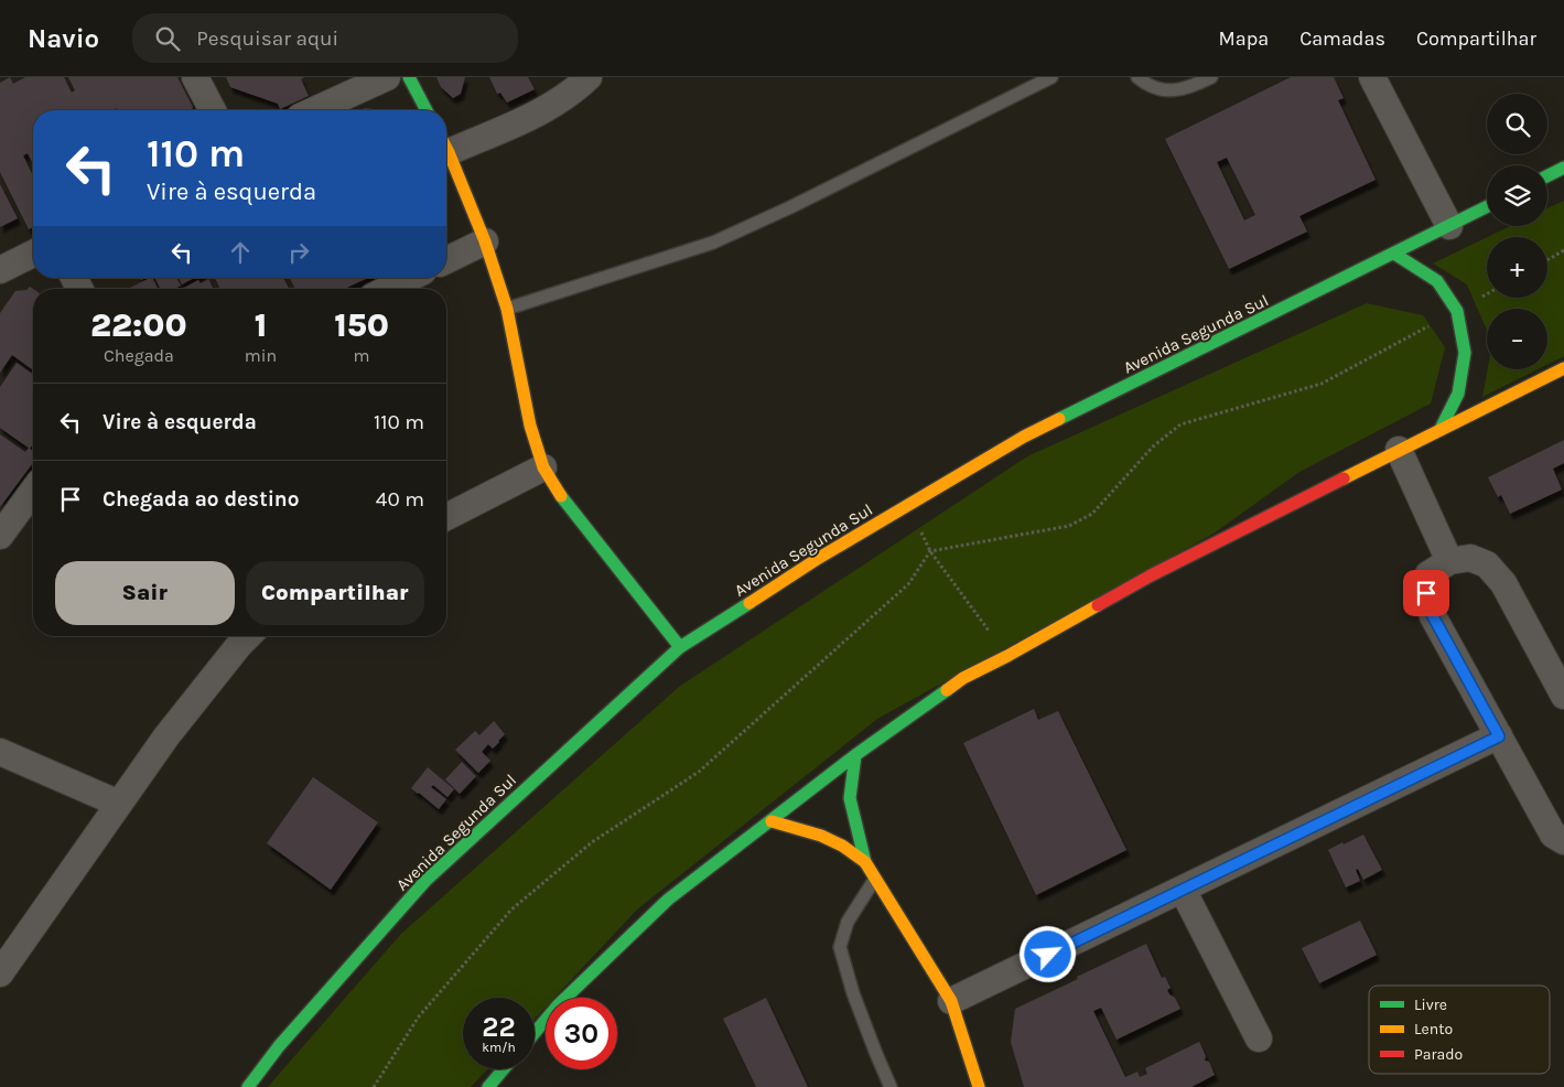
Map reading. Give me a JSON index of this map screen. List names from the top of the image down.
{
  "streets": {
    "main road": ["Avenida Segunda Sul"]
  },
  "legend": ["Livre", "Lento", "Parado"],
  "page": {
    "header": "Navio",
    "search": "Pesquisar aqui",
    "nav": ["Mapa", "Camadas", "Compartilhar"],
    "map_buttons": ["+", "−"],
    "turn": ["110 m", "Vire à esquerda"],
    "eta": [
      "22:00",
      "Chegada",
      "1",
      "min",
      "150",
      "m"
    ],
    "list": [
      {
        "name": "Vire à esquerda",
        "value": "110 m"
      },
      {
        "name": "Chegada ao destino",
        "value": "40 m"
      }
    ],
    "buttons": ["Sair", "Compartilhar"],
    "speed": "22 km/h",
    "limit": "30"
  }
}
